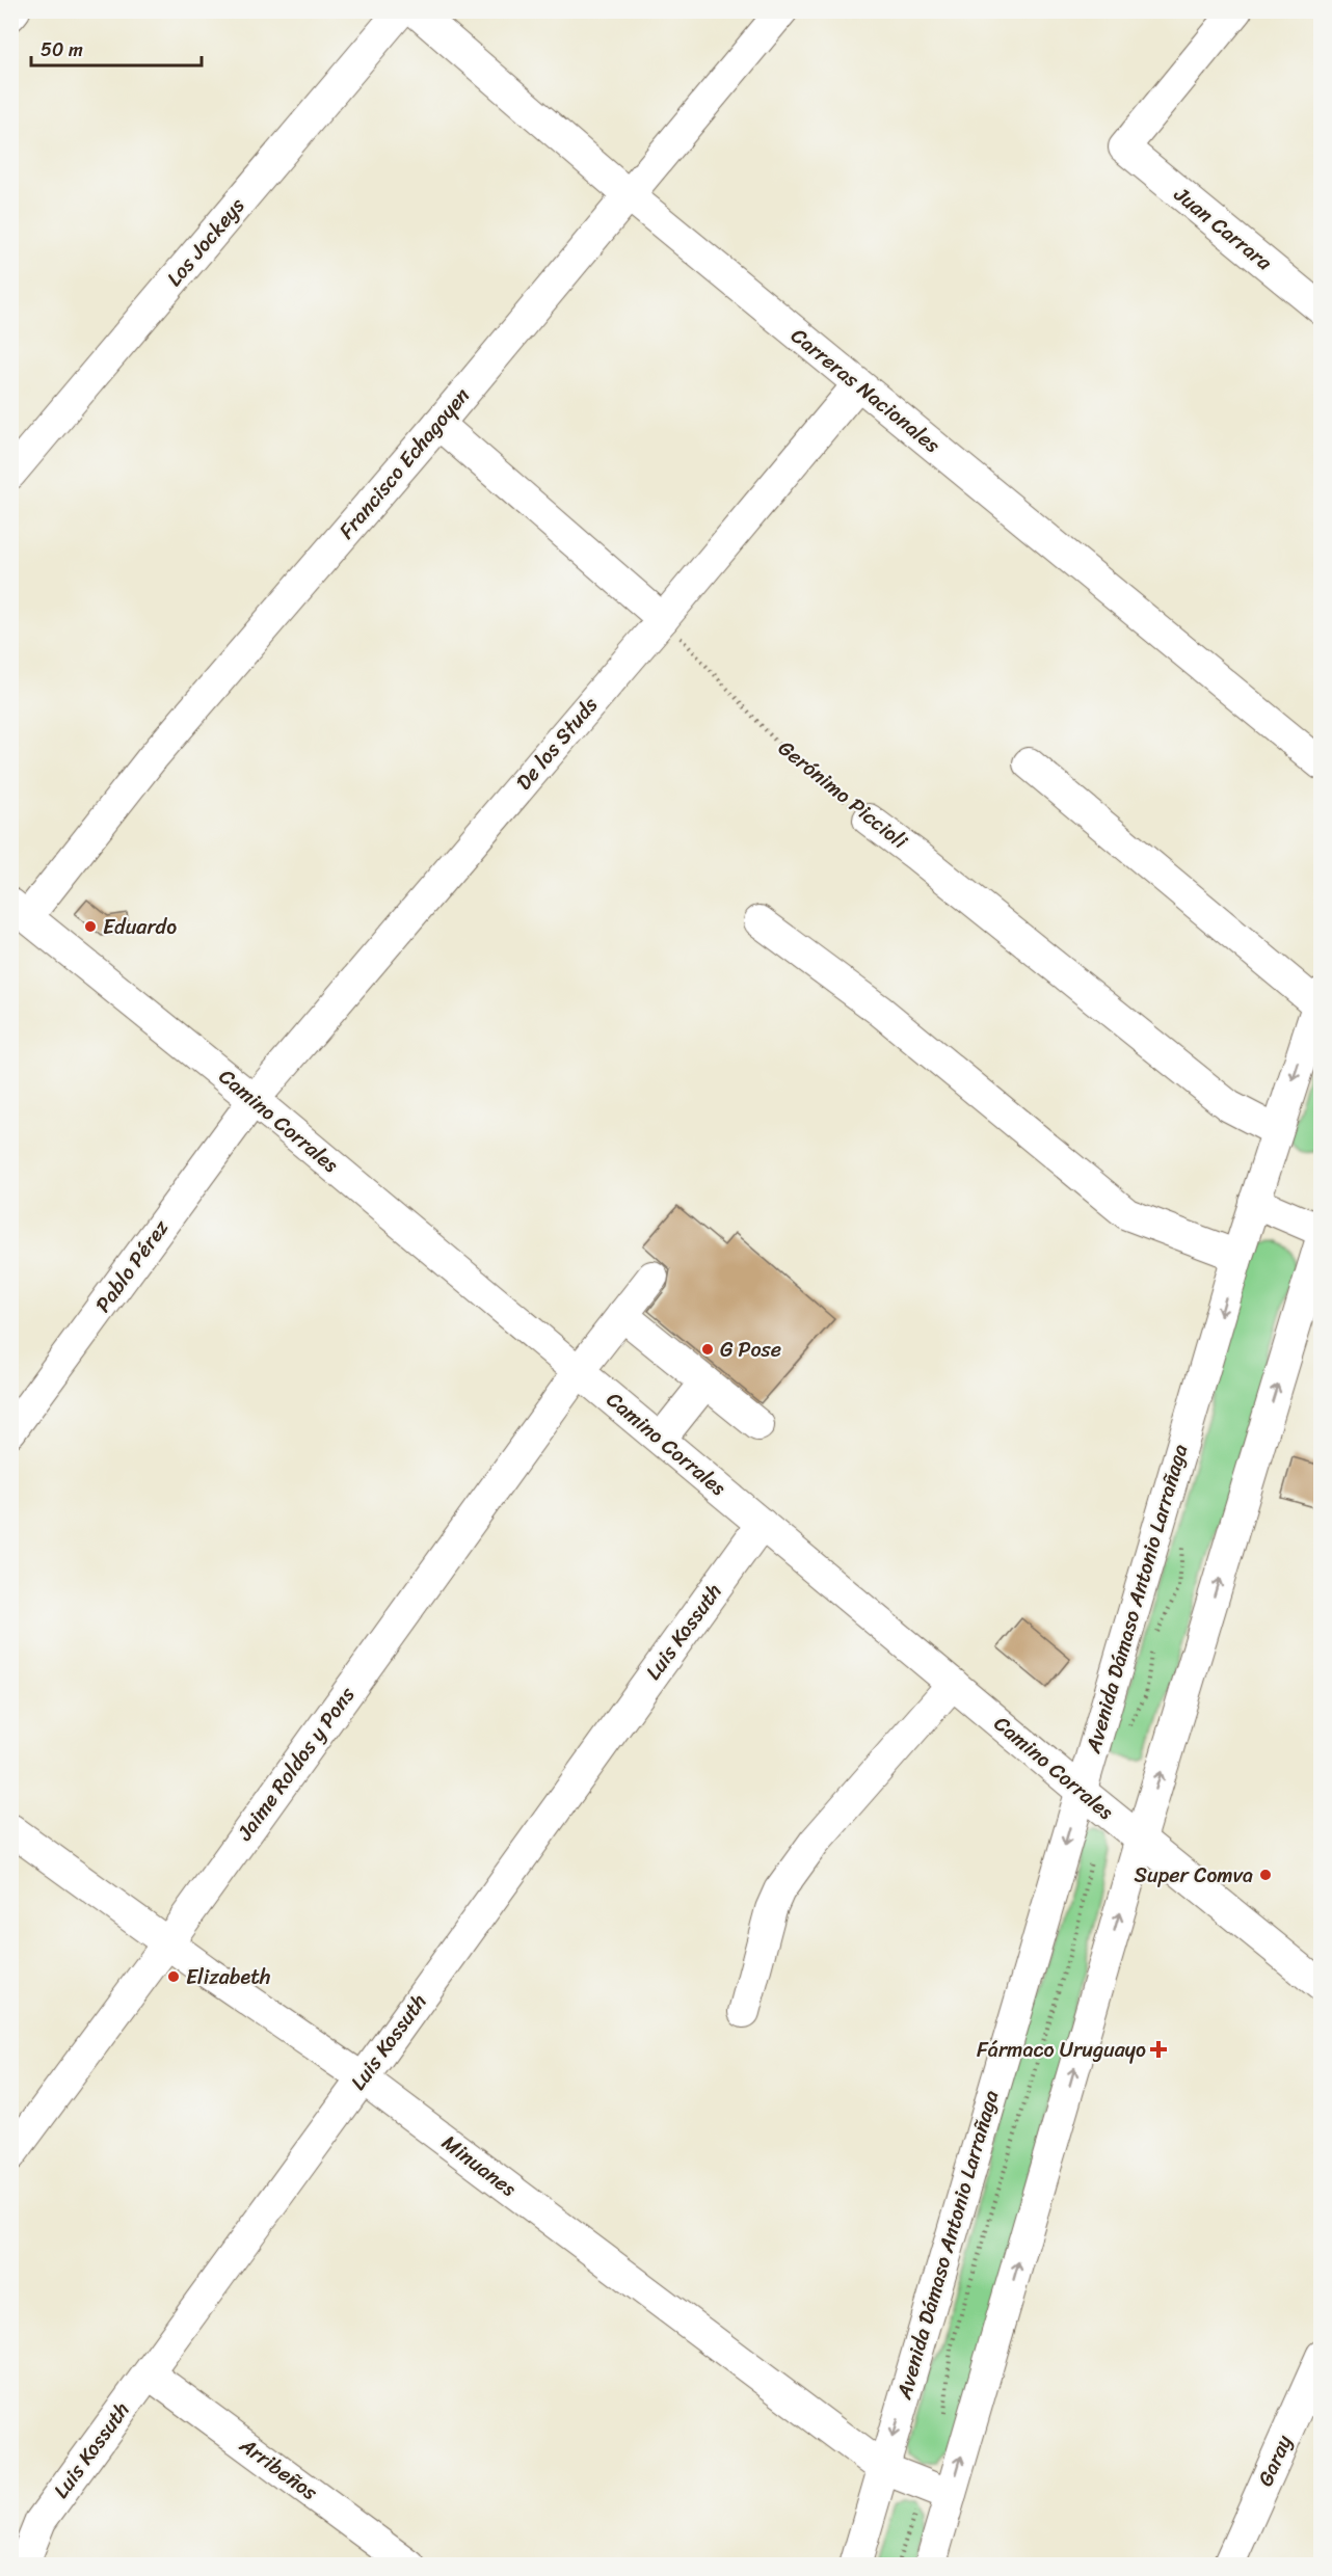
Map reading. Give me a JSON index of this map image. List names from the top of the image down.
{
  "streets": {
    "street": [
      "Juan Carrara",
      "Los Jockeys",
      "Carreras Nacionales",
      "Francisco Echagoyen",
      "De los Studs",
      "Gerónimo Piccioli",
      "Camino Corrales",
      "Pablo Pérez",
      "Avenida Dámaso Antonio Larrañaga",
      "Luis Kossuth",
      "Jaime Roldos y Pons",
      "Minuanes",
      "Garay",
      "Arribeños"
    ]
  },
  "crossings": [
    ["Carreras Nacionales", "Francisco Echagoyen"],
    ["Carreras Nacionales", "De los Studs"],
    ["Francisco Echagoyen", "Camino Corrales"],
    ["De los Studs", "Gerónimo Piccioli"],
    ["De los Studs", "Camino Corrales"],
    ["De los Studs", "Pablo Pérez"],
    ["Gerónimo Piccioli", "Avenida Dámaso Antonio Larrañaga"],
    ["Camino Corrales", "Pablo Pérez"],
    ["Camino Corrales", "Avenida Dámaso Antonio Larrañaga"],
    ["Camino Corrales", "Luis Kossuth"],
    ["Camino Corrales", "Jaime Roldos y Pons"],
    ["Avenida Dámaso Antonio Larrañaga", "Minuanes"],
    ["Luis Kossuth", "Minuanes"],
    ["Luis Kossuth", "Arribeños"],
    ["Jaime Roldos y Pons", "Minuanes"]
  ],
  "places": {
    "other": [
      "Eduardo",
      "G Pose",
      "Super Comva",
      "Elizabeth"
    ],
    "health": ["Fármaco Uruguayo"]
  },
  "scale_bar": "50 m"
}
